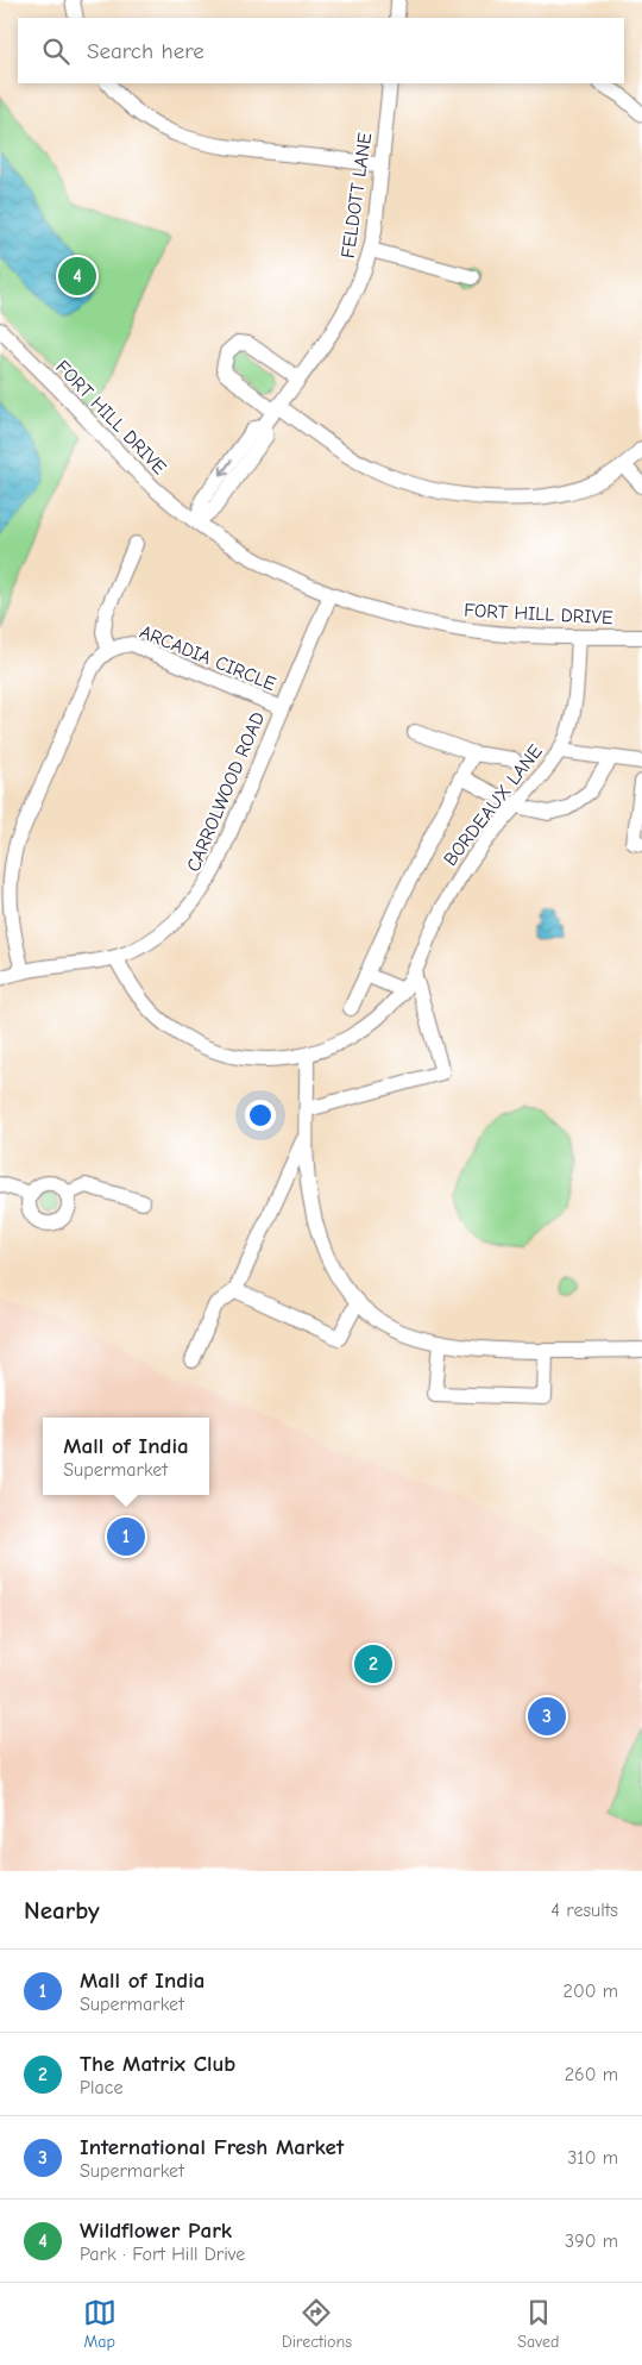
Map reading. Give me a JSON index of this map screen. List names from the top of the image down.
{
  "streets": {
    "street": [
      "FELDOTT LANE",
      "FORT HILL DRIVE",
      "ARCADIA CIRCLE",
      "CARROLWOOD ROAD",
      "BORDEAUX LANE"
    ]
  },
  "crossings": [
    ["FELDOTT LANE", "FORT HILL DRIVE"],
    ["FORT HILL DRIVE", "CARROLWOOD ROAD"],
    ["FORT HILL DRIVE", "BORDEAUX LANE"],
    ["ARCADIA CIRCLE", "CARROLWOOD ROAD"],
    ["CARROLWOOD ROAD", "BORDEAUX LANE"]
  ],
  "page": {
    "search": "Search here",
    "pins": [
      "4",
      "1",
      "2",
      "3"
    ],
    "popup": ["Mall of India", "Supermarket"],
    "heading": ["Nearby", "4 results"],
    "list": [
      {
        "mark": "1",
        "name": "Mall of India",
        "note": "Supermarket",
        "value": "200 m"
      },
      {
        "mark": "2",
        "name": "The Matrix Club",
        "note": "Place",
        "value": "260 m"
      },
      {
        "mark": "3",
        "name": "International Fresh Market",
        "note": "Supermarket",
        "value": "310 m"
      },
      {
        "mark": "4",
        "name": "Wildflower Park",
        "note": "Park · Fort Hill Drive",
        "value": "390 m"
      }
    ],
    "nav": ["Map", "Directions", "Saved"]
  }
}
